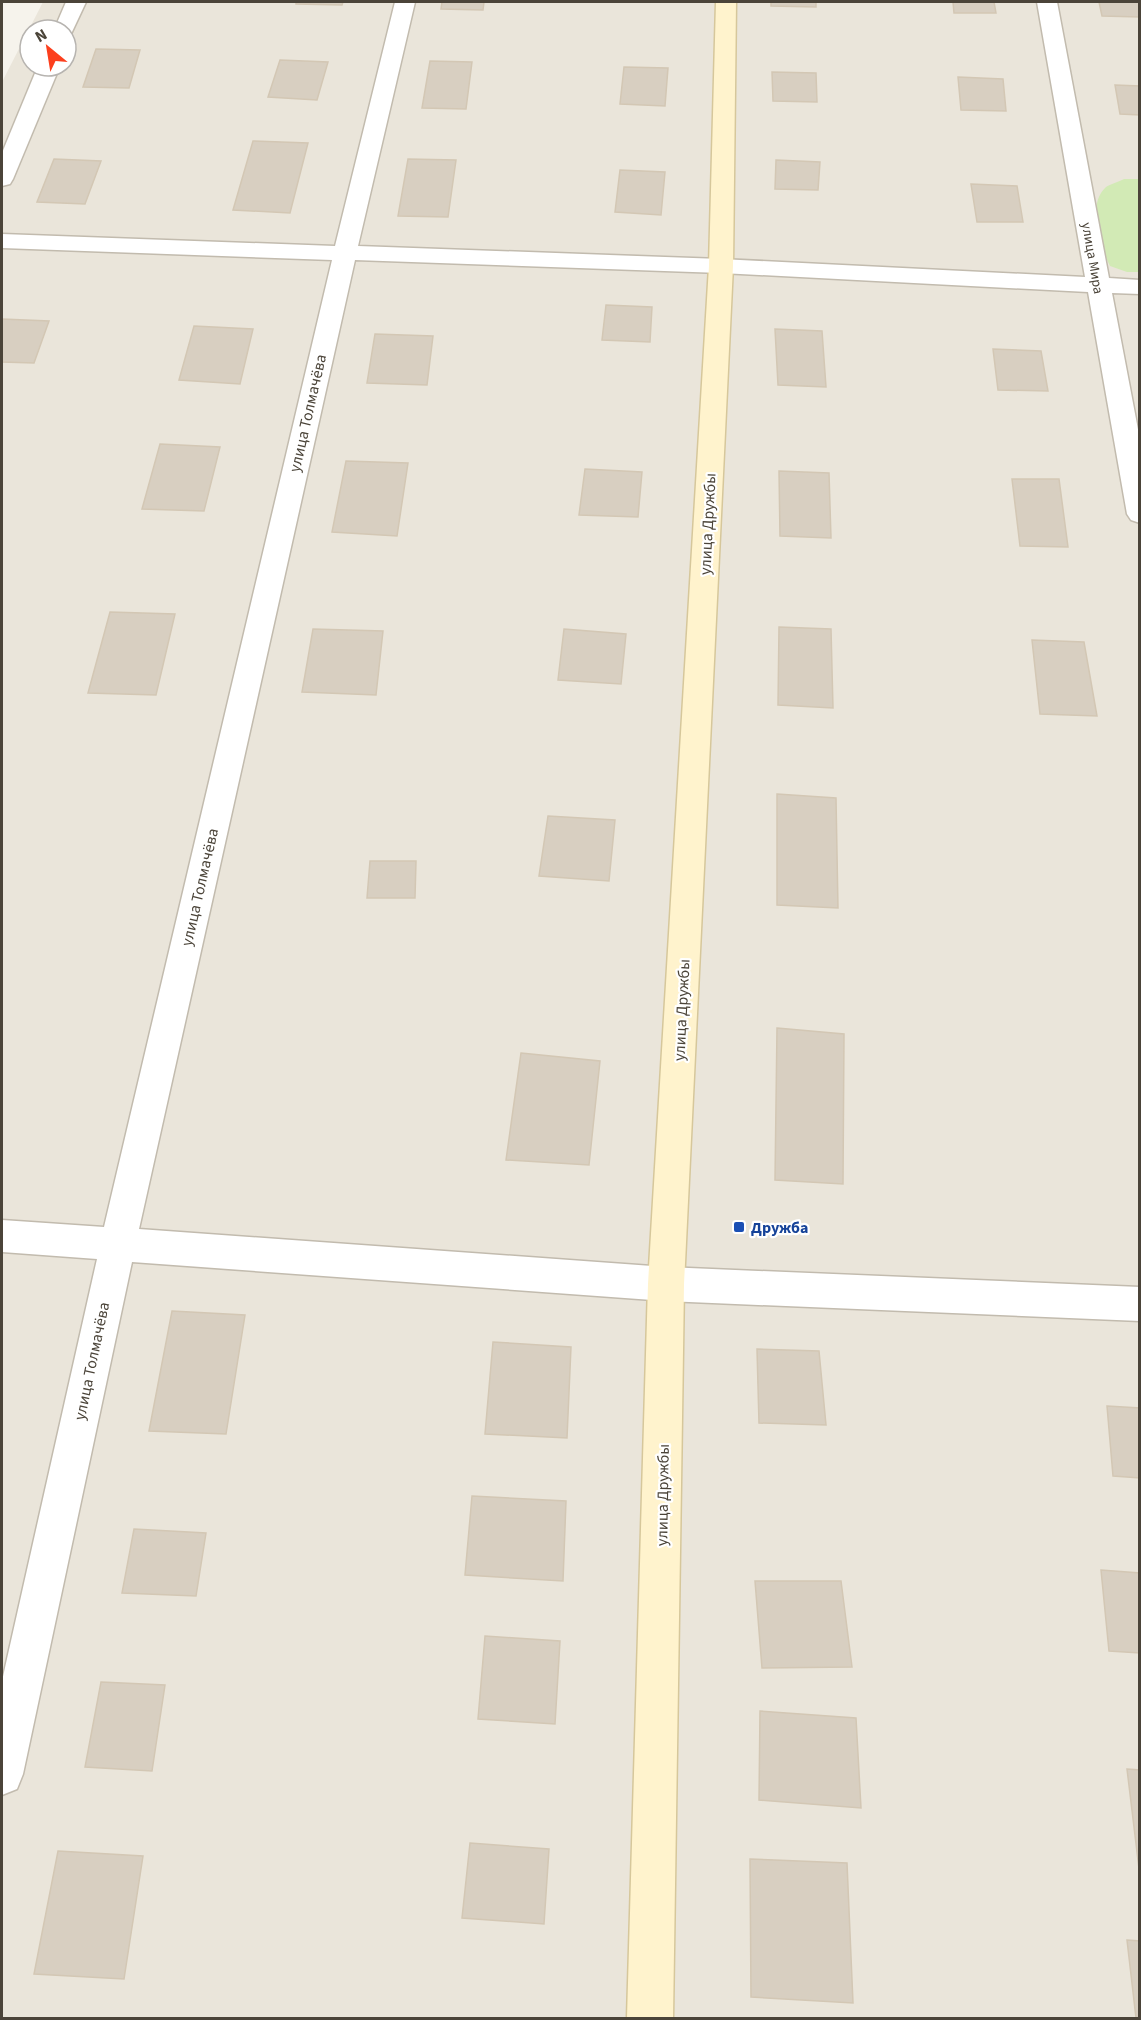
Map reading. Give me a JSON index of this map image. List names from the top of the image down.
{
  "streets": {
    "street": ["улица Мира", "улица Толмачёва", "улица Дружбы"]
  },
  "places": {
    "transit": ["Дружба"]
  },
  "north": "top left"
}
